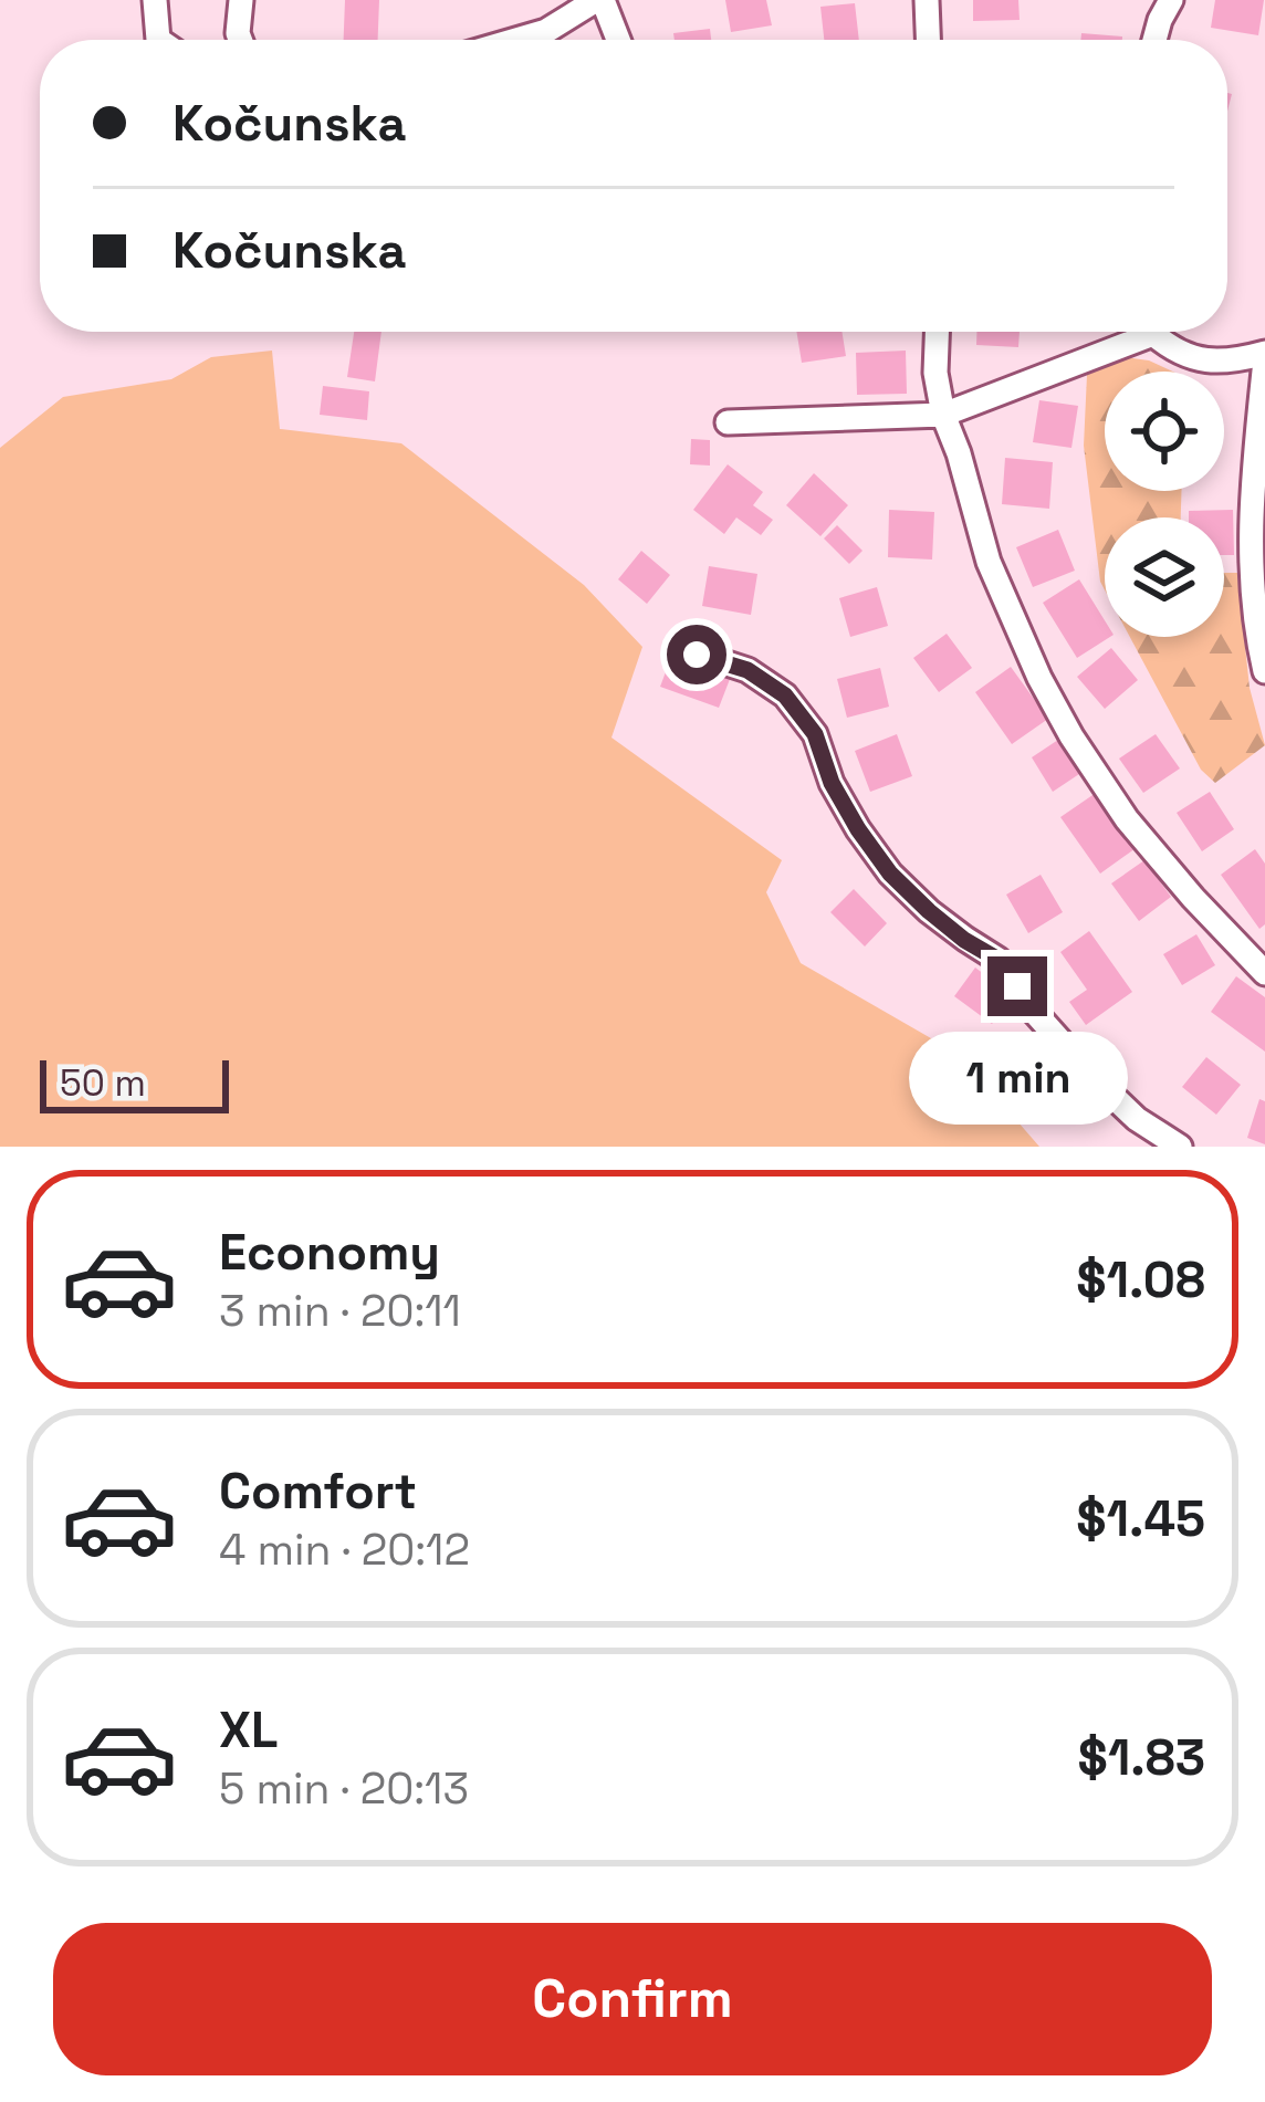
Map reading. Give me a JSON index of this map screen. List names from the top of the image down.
{
  "scale_bar": "50 m",
  "page": {
    "banner": ["Kočunska", "Kočunska"],
    "bubble": "1 min",
    "scale": "50 m",
    "list": [
      {
        "name": "Economy",
        "note": "3 min · 20:11",
        "value": "$1.08"
      },
      {
        "name": "Comfort",
        "note": "4 min · 20:12",
        "value": "$1.45"
      },
      {
        "name": "XL",
        "note": "5 min · 20:13",
        "value": "$1.83"
      }
    ],
    "buttons": "Confirm"
  }
}
